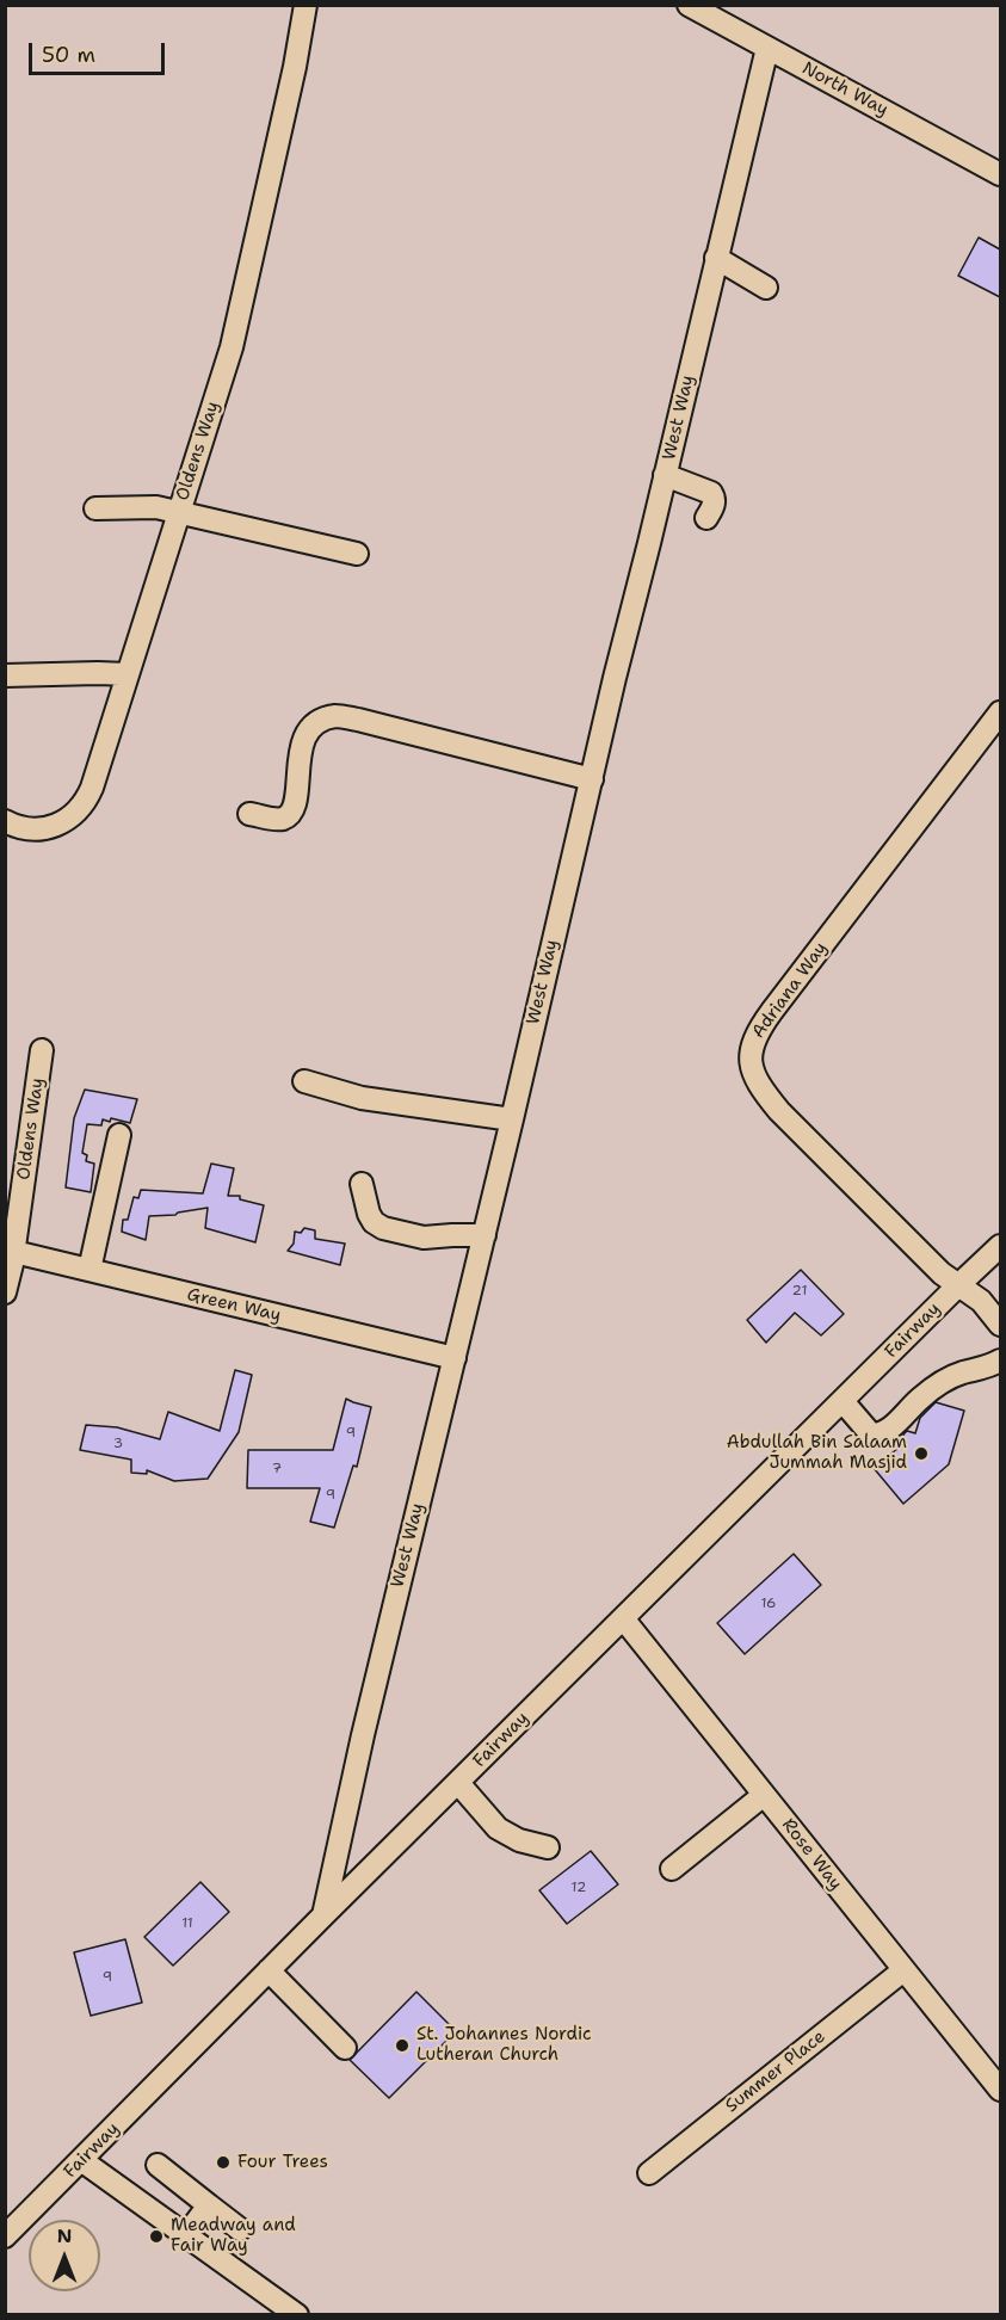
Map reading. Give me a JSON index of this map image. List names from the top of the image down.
{
  "streets": {
    "street": [
      "North Way",
      "West Way",
      "Oldens Way",
      "Adriana Way",
      "Green Way",
      "Fairway",
      "Rose Way",
      "Summer Place"
    ]
  },
  "crossings": [
    ["North Way", "West Way"],
    ["West Way", "Green Way"],
    ["West Way", "Fairway"],
    ["Oldens Way", "Green Way"],
    ["Adriana Way", "Fairway"],
    ["Fairway", "Rose Way"],
    ["Rose Way", "Summer Place"]
  ],
  "places": [
    "Abdullah Bin Salaam Jummah Masjid",
    "St. Johannes Nordic Lutheran Church",
    "Four Trees",
    "Meadway and Fair Way"
  ],
  "house_numbers": [
    "21",
    "9",
    "3",
    "7",
    "9",
    "16",
    "12",
    "11",
    "9"
  ],
  "scale_bar": "50 m",
  "north": "top"
}
